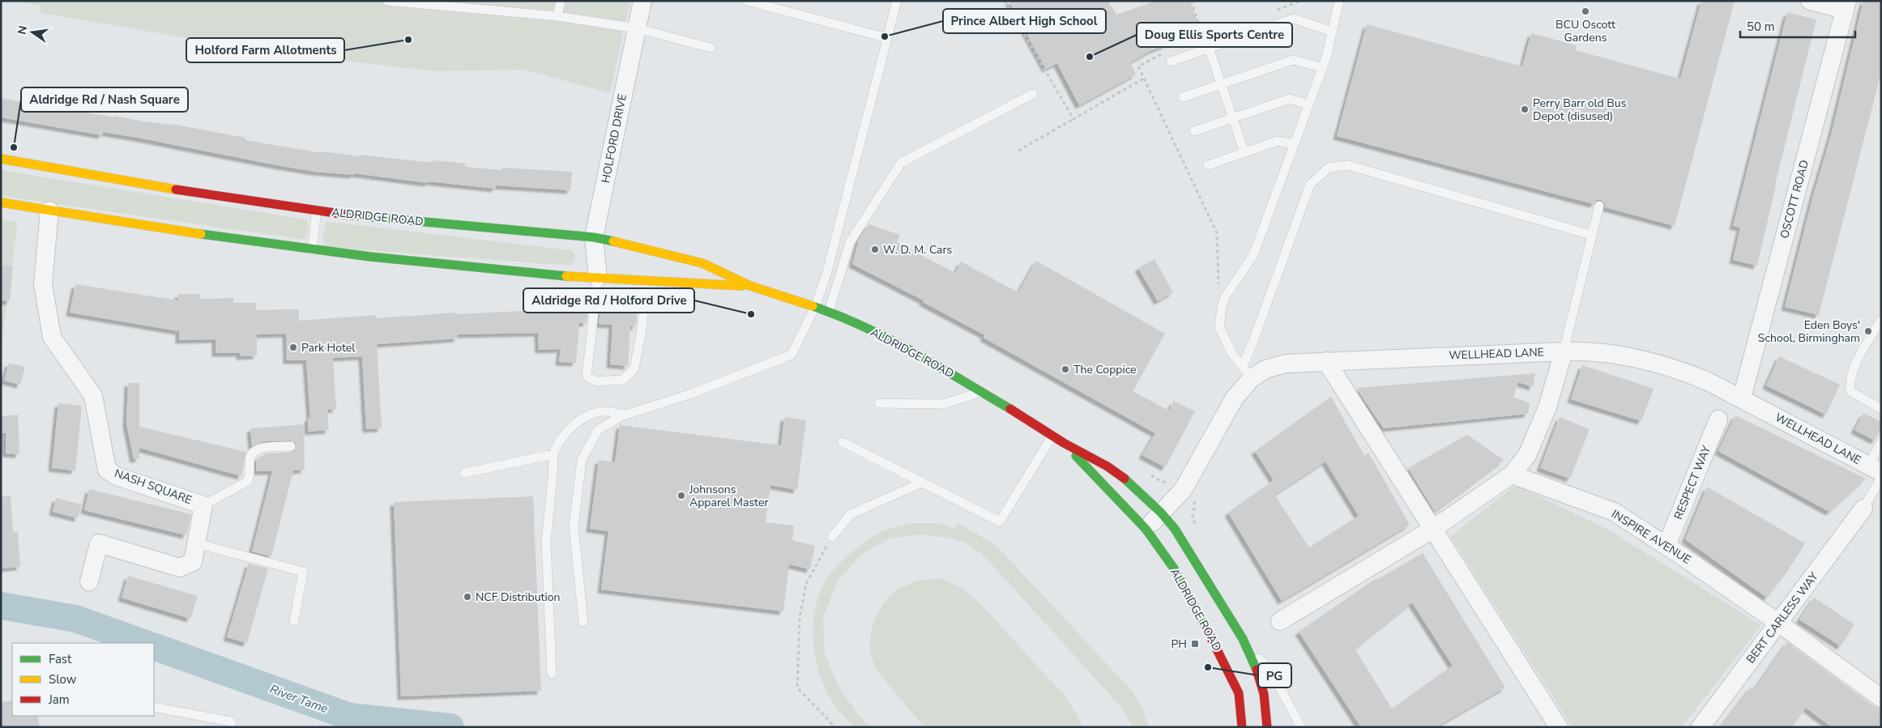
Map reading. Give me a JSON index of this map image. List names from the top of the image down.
{
  "streets": {
    "main road": ["ALDRIDGE ROAD"],
    "street": [
      "HOLFORD DRIVE",
      "OSCOTT ROAD",
      "WELLHEAD LANE",
      "RESPECT WAY",
      "NASH SQUARE",
      "INSPIRE AVENUE",
      "BERT CARLESS WAY"
    ]
  },
  "crossings": [
    ["HOLFORD DRIVE", "ALDRIDGE ROAD"],
    ["OSCOTT ROAD", "WELLHEAD LANE"],
    ["ALDRIDGE ROAD", "WELLHEAD LANE"],
    ["ALDRIDGE ROAD", "NASH SQUARE"],
    ["RESPECT WAY", "INSPIRE AVENUE"],
    ["INSPIRE AVENUE", "BERT CARLESS WAY"]
  ],
  "water": ["River Tame"],
  "places": {
    "other": [
      "BCU Oscott Gardens",
      "Prince Albert High School",
      "Holford Farm Allotments",
      "Doug Ellis Sports Centre",
      "Perry Barr old Bus Depot (disused)",
      "Aldridge Rd / Nash Square",
      "W. D. M. Cars",
      "Aldridge Rd / Holford Drive",
      "Eden Boys' School, Birmingham",
      "Park Hotel",
      "The Coppice",
      "Johnsons Apparel Master",
      "NCF Distribution",
      "PG"
    ],
    "transit": ["PH"]
  },
  "legend": ["Fast", "Slow", "Jam"],
  "scale_bar": "50 m",
  "north": "left"
}
